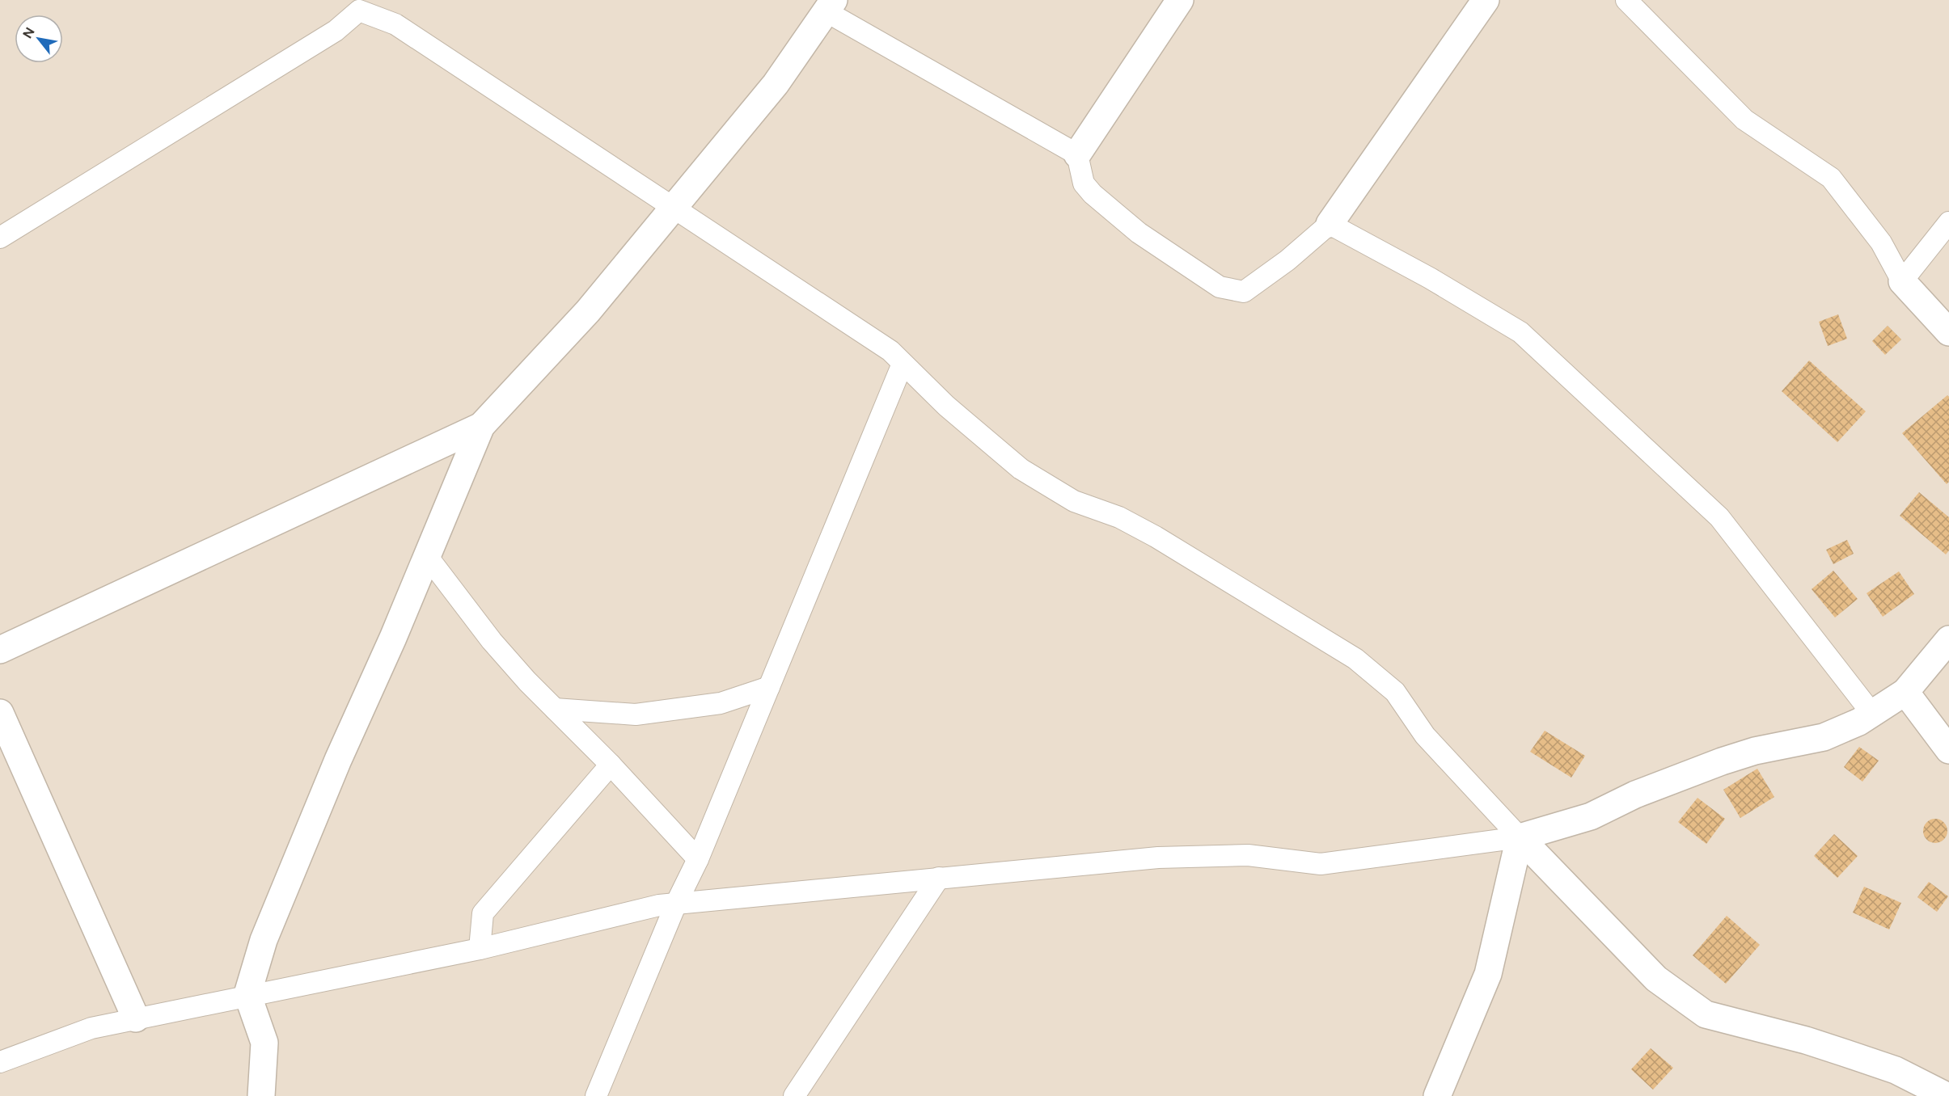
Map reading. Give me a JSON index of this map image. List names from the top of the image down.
{
  "north": "top left"
}
